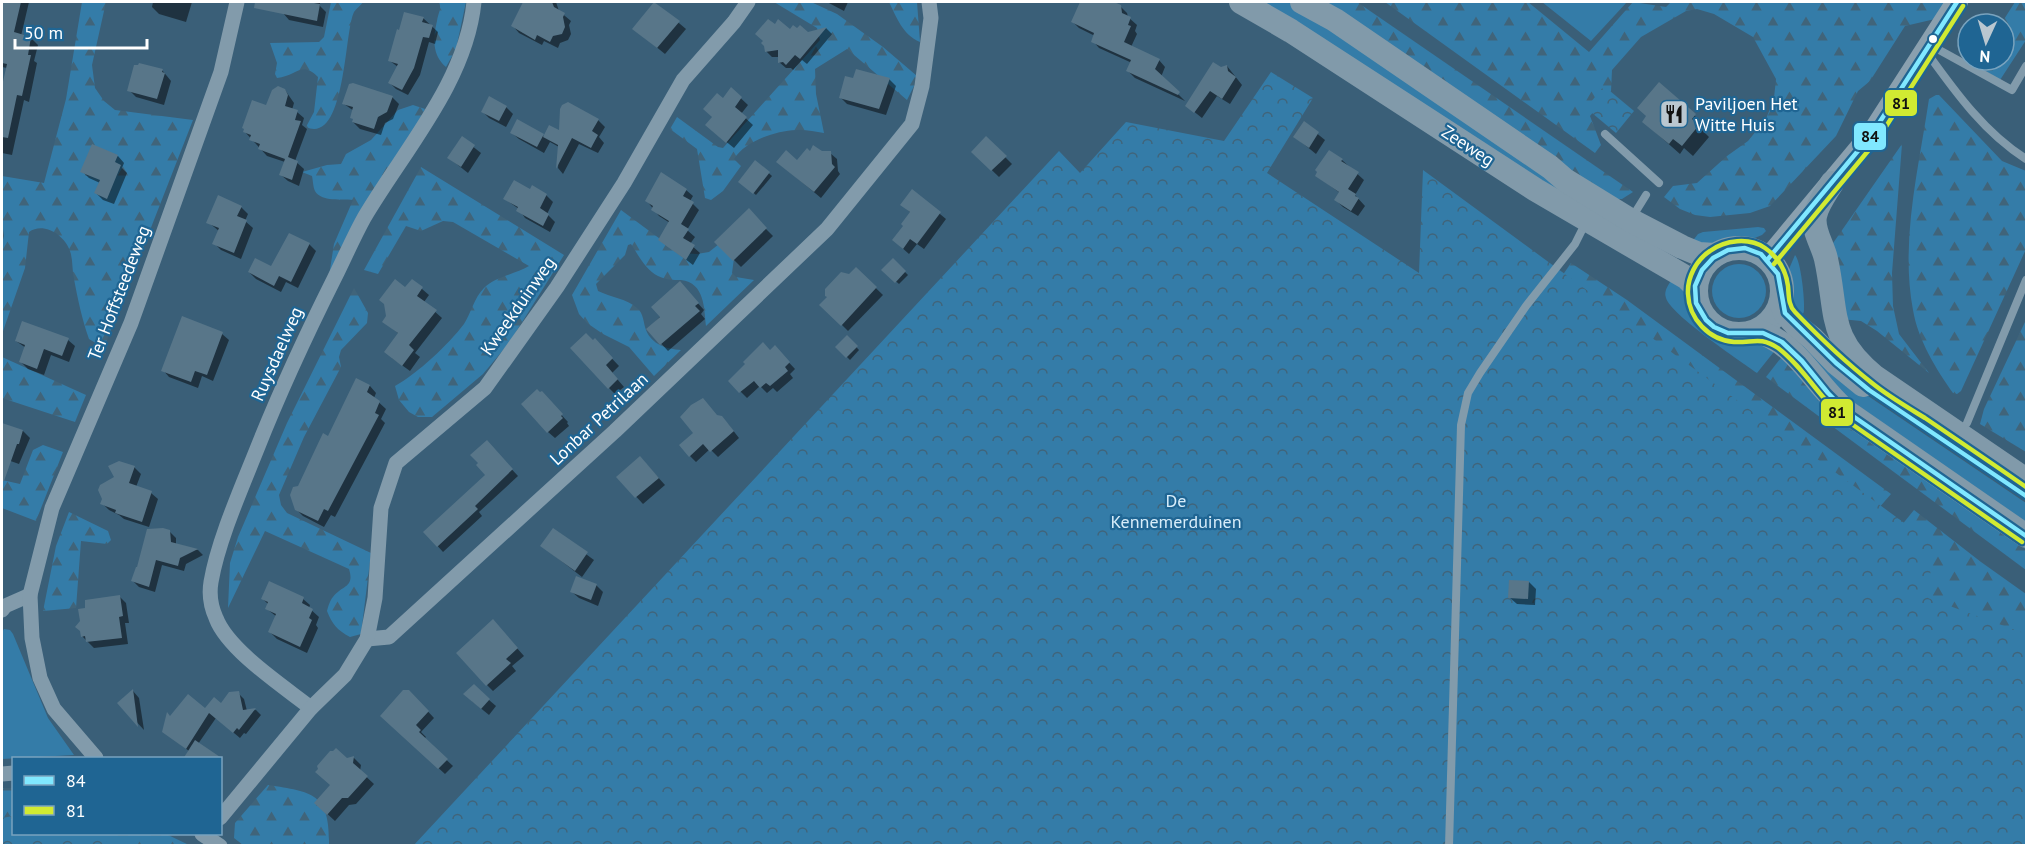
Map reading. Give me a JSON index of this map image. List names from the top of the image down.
{
  "streets": {
    "main road": ["Zeeweg"],
    "street": [
      "Ter Hoffsteedeweg",
      "Kweekduinweg",
      "Ruysdaelweg",
      "Lonbar Petrilaan"
    ]
  },
  "crossings": [
    ["Kweekduinweg", "Lonbar Petrilaan"]
  ],
  "parks": ["De Kennemerduinen"],
  "places": {
    "restaurant": ["Paviljoen Het Witte Huis"]
  },
  "lines": ["transit line 84", "transit line 81"],
  "legend": ["84", "81"],
  "scale_bar": "50 m",
  "north": "bottom"
}
